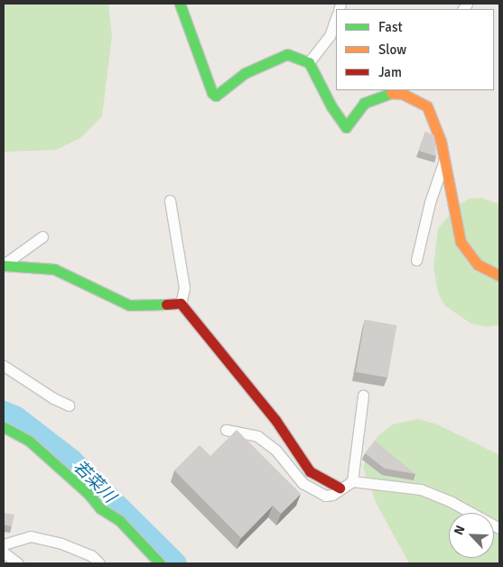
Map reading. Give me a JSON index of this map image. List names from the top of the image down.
{
  "water": ["若菜川"],
  "legend": ["Fast", "Slow", "Jam"],
  "north": "top left"
}
